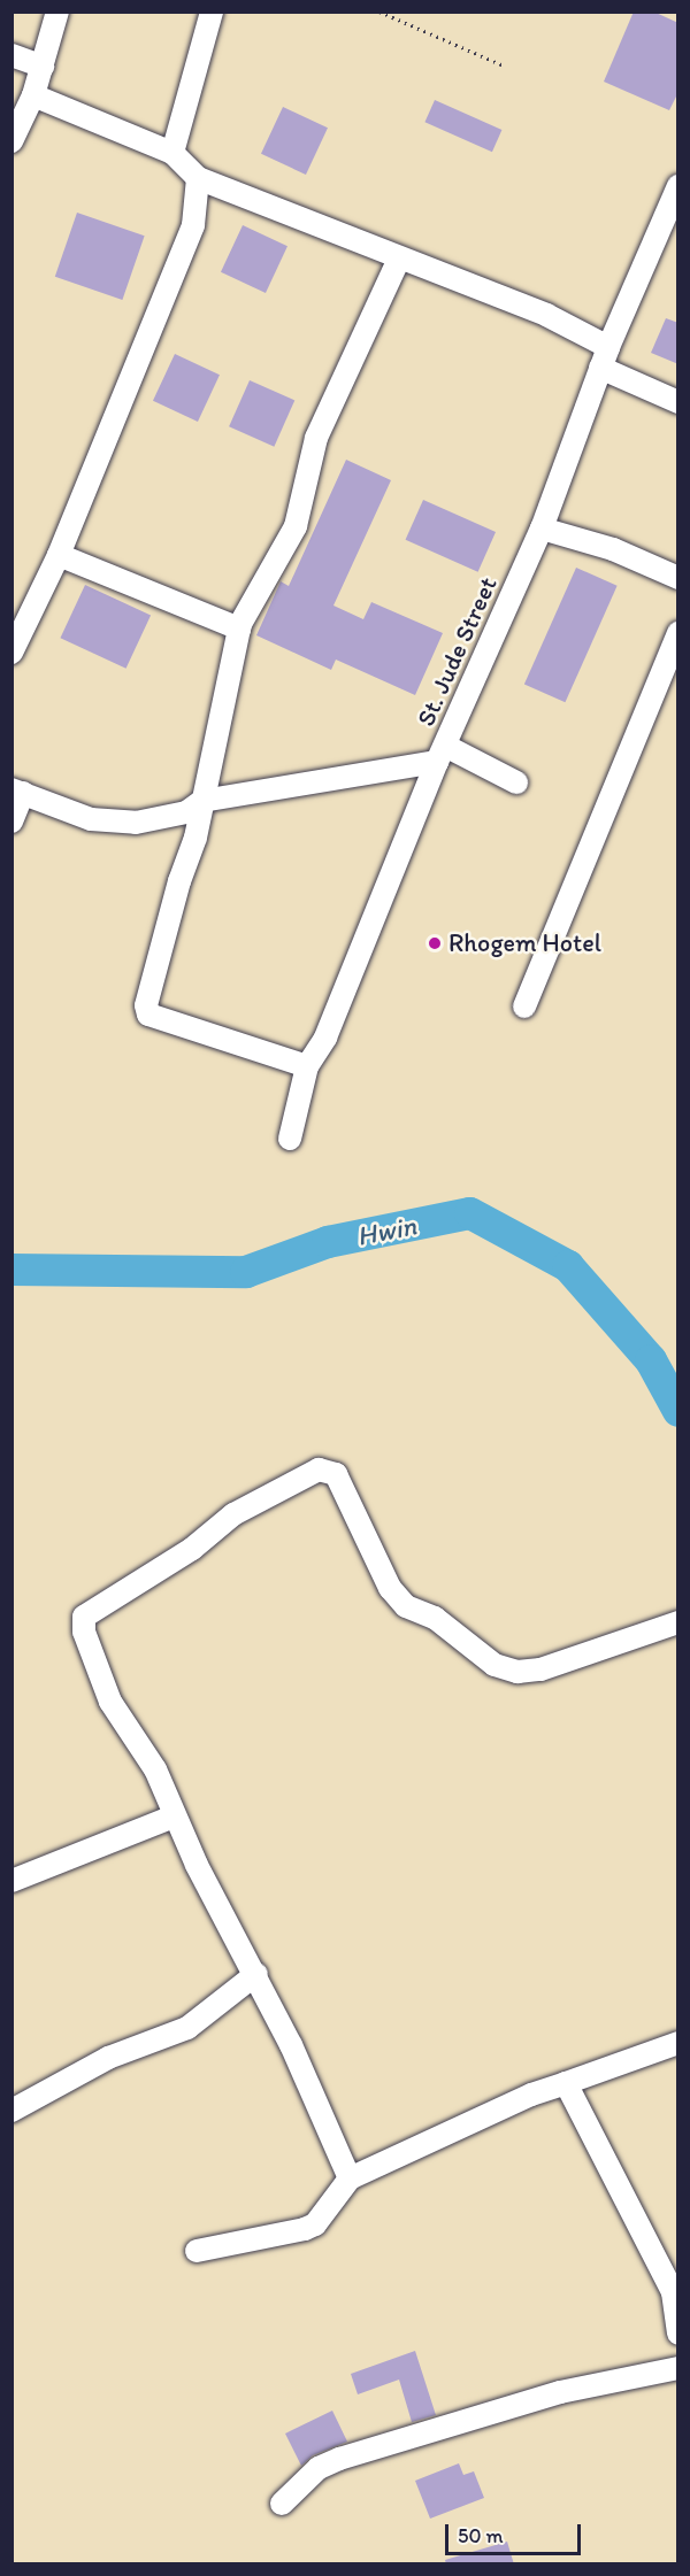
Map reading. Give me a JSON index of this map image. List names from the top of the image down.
{
  "streets": {
    "street": ["St. Jude Street"]
  },
  "water": ["Hwin"],
  "places": ["Rhogem Hotel"],
  "scale_bar": "50 m"
}
